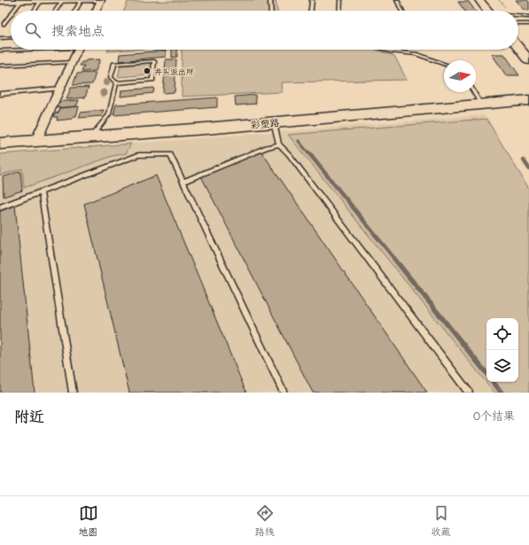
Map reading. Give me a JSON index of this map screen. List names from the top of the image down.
{
  "streets": {
    "street": ["彩塑路"]
  },
  "places": ["井头派出所"],
  "north": "right",
  "page": {
    "search": "搜索地点",
    "heading": ["附近", "0个结果"],
    "nav": ["地图", "路线", "收藏"]
  }
}
